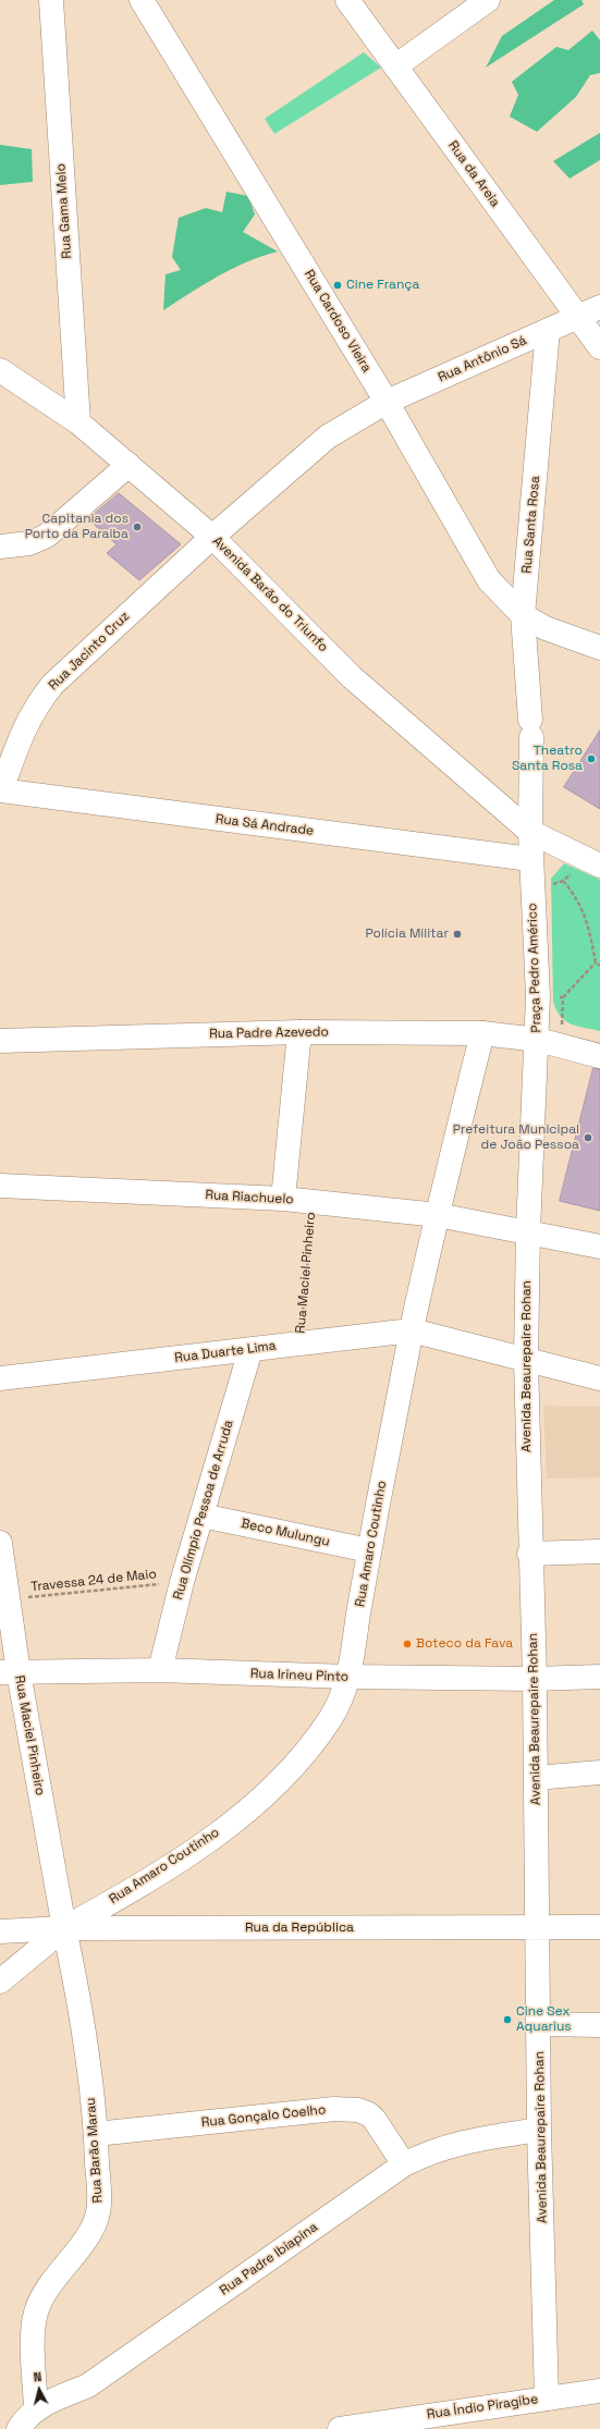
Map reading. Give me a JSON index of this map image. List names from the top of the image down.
{
  "streets": {
    "street": [
      "Rua da Areia",
      "Rua Gama Melo",
      "Rua Cardoso Vieira",
      "Rua Antônio Sá",
      "Rua Santa Rosa",
      "Avenida Barão do Triunfo",
      "Rua Jacinto Cruz",
      "Rua Sá Andrade",
      "Praça Pedro Américo",
      "Rua Padre Azevedo",
      "Rua Riachuelo",
      "Rua Maciel Pinheiro",
      "Rua Duarte Lima",
      "Avenida Beaurepaire Rohan",
      "Rua Olímpio Pessoa de Arruda",
      "Beco Mulungu",
      "Rua Amaro Coutinho",
      "Rua Irineu Pinto",
      "Rua da República",
      "Rua Gonçalo Coelho",
      "Rua Barão Marau",
      "Rua Padre Ibiapina",
      "Rua Índio Piragibe"
    ],
    "path": ["Travessa 24 de Maio"]
  },
  "crossings": [
    ["Rua da Areia", "Rua Antônio Sá"],
    ["Rua Gama Melo", "Avenida Barão do Triunfo"],
    ["Rua Cardoso Vieira", "Rua Antônio Sá"],
    ["Rua Cardoso Vieira", "Rua Santa Rosa"],
    ["Rua Antônio Sá", "Rua Santa Rosa"],
    ["Rua Antônio Sá", "Avenida Barão do Triunfo"],
    ["Rua Antônio Sá", "Rua Jacinto Cruz"],
    ["Rua Santa Rosa", "Avenida Barão do Triunfo"],
    ["Rua Santa Rosa", "Praça Pedro Américo"],
    ["Avenida Barão do Triunfo", "Rua Jacinto Cruz"],
    ["Avenida Barão do Triunfo", "Praça Pedro Américo"],
    ["Rua Jacinto Cruz", "Rua Sá Andrade"],
    ["Rua Sá Andrade", "Praça Pedro Américo"],
    ["Praça Pedro Américo", "Rua Padre Azevedo"],
    ["Praça Pedro Américo", "Avenida Beaurepaire Rohan"],
    ["Rua Padre Azevedo", "Avenida Beaurepaire Rohan"],
    ["Rua Padre Azevedo", "Rua Amaro Coutinho"],
    ["Rua Riachuelo", "Rua Maciel Pinheiro"],
    ["Rua Riachuelo", "Avenida Beaurepaire Rohan"],
    ["Rua Riachuelo", "Rua Amaro Coutinho"],
    ["Rua Maciel Pinheiro", "Rua Duarte Lima"],
    ["Rua Maciel Pinheiro", "Rua Amaro Coutinho"],
    ["Rua Maciel Pinheiro", "Travessa 24 de Maio"],
    ["Rua Maciel Pinheiro", "Rua Irineu Pinto"],
    ["Rua Maciel Pinheiro", "Rua da República"],
    ["Rua Maciel Pinheiro", "Rua Barão Marau"],
    ["Rua Duarte Lima", "Avenida Beaurepaire Rohan"],
    ["Rua Duarte Lima", "Rua Olímpio Pessoa de Arruda"],
    ["Rua Duarte Lima", "Rua Amaro Coutinho"],
    ["Avenida Beaurepaire Rohan", "Rua Irineu Pinto"],
    ["Avenida Beaurepaire Rohan", "Rua da República"],
    ["Avenida Beaurepaire Rohan", "Rua Padre Ibiapina"],
    ["Avenida Beaurepaire Rohan", "Rua Índio Piragibe"],
    ["Rua Olímpio Pessoa de Arruda", "Beco Mulungu"],
    ["Rua Olímpio Pessoa de Arruda", "Travessa 24 de Maio"],
    ["Rua Olímpio Pessoa de Arruda", "Rua Irineu Pinto"],
    ["Beco Mulungu", "Rua Amaro Coutinho"],
    ["Rua Amaro Coutinho", "Rua Irineu Pinto"],
    ["Rua Amaro Coutinho", "Rua da República"],
    ["Rua Amaro Coutinho", "Rua Barão Marau"],
    ["Rua da República", "Rua Barão Marau"],
    ["Rua Gonçalo Coelho", "Rua Barão Marau"],
    ["Rua Gonçalo Coelho", "Rua Padre Ibiapina"],
    ["Rua Barão Marau", "Rua Padre Ibiapina"]
  ],
  "places": [
    "Cine França",
    "Capitania dos Porto da Paraiba",
    "Theatro Santa Rosa",
    "Polícia Militar",
    "Prefeitura Municipal de João Pessoa",
    "Boteco da Fava",
    "Cine Sex Aquarius"
  ],
  "north": "top"
}
